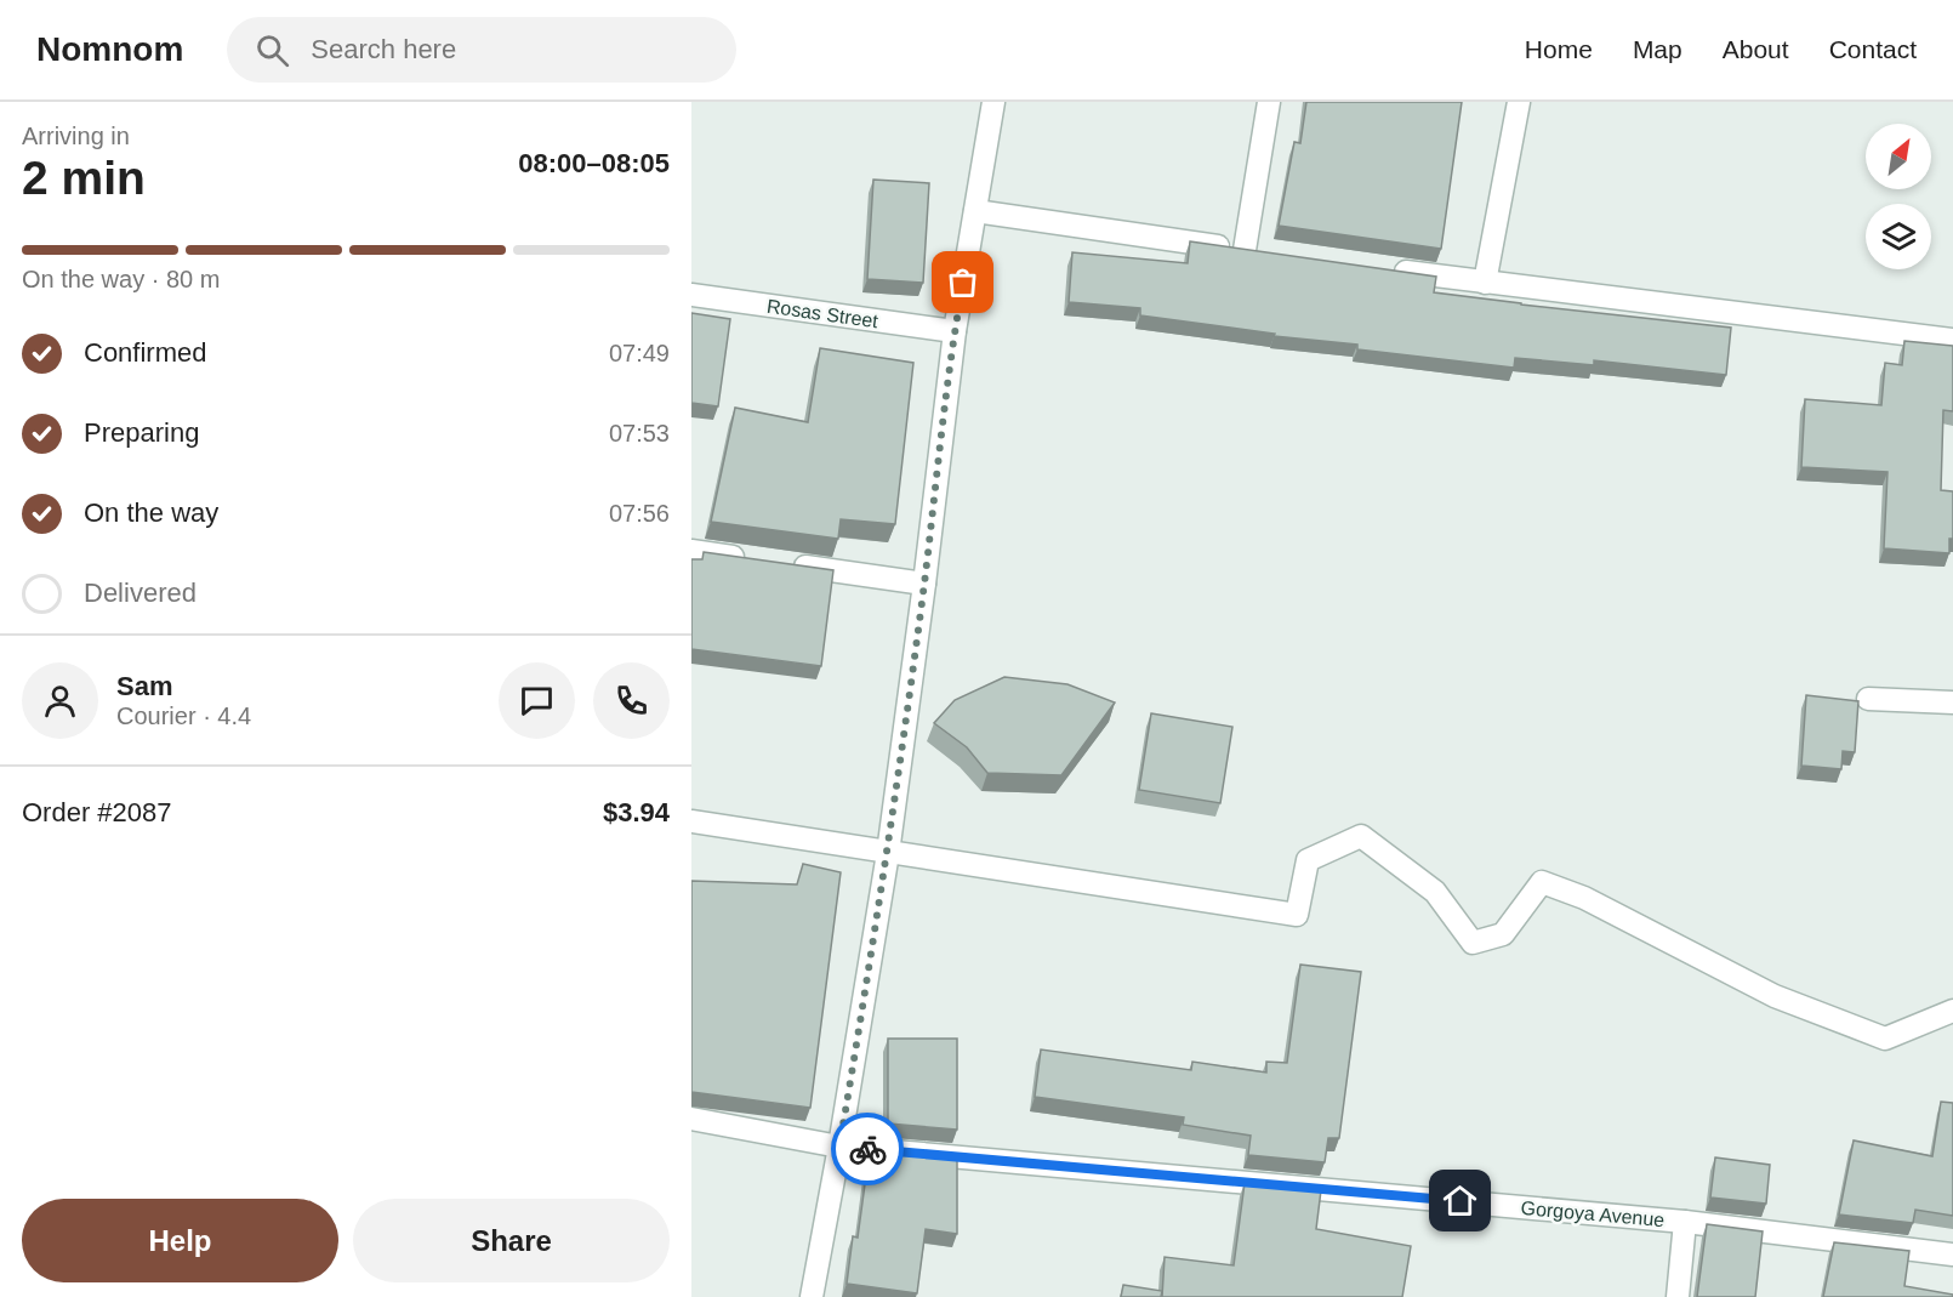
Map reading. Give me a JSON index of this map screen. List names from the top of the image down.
{
  "streets": {
    "street": ["Rosas Street", "Gorgoya Avenue"]
  },
  "north": "top right",
  "page": {
    "header": "Nomnom",
    "search": "Search here",
    "nav": [
      "Home",
      "Map",
      "About",
      "Contact"
    ],
    "heading": ["2 min", "Arriving in", "08:00–08:05"],
    "panel": [
      "Sam",
      "Courier · 4.4",
      "Order #2087",
      "$3.94"
    ],
    "bar": "On the way · 80 m",
    "list": [
      ["Confirmed", "07:49"],
      ["Preparing", "07:53"],
      ["On the way", "07:56"],
      "Delivered"
    ],
    "buttons": ["Help", "Share"]
  }
}
